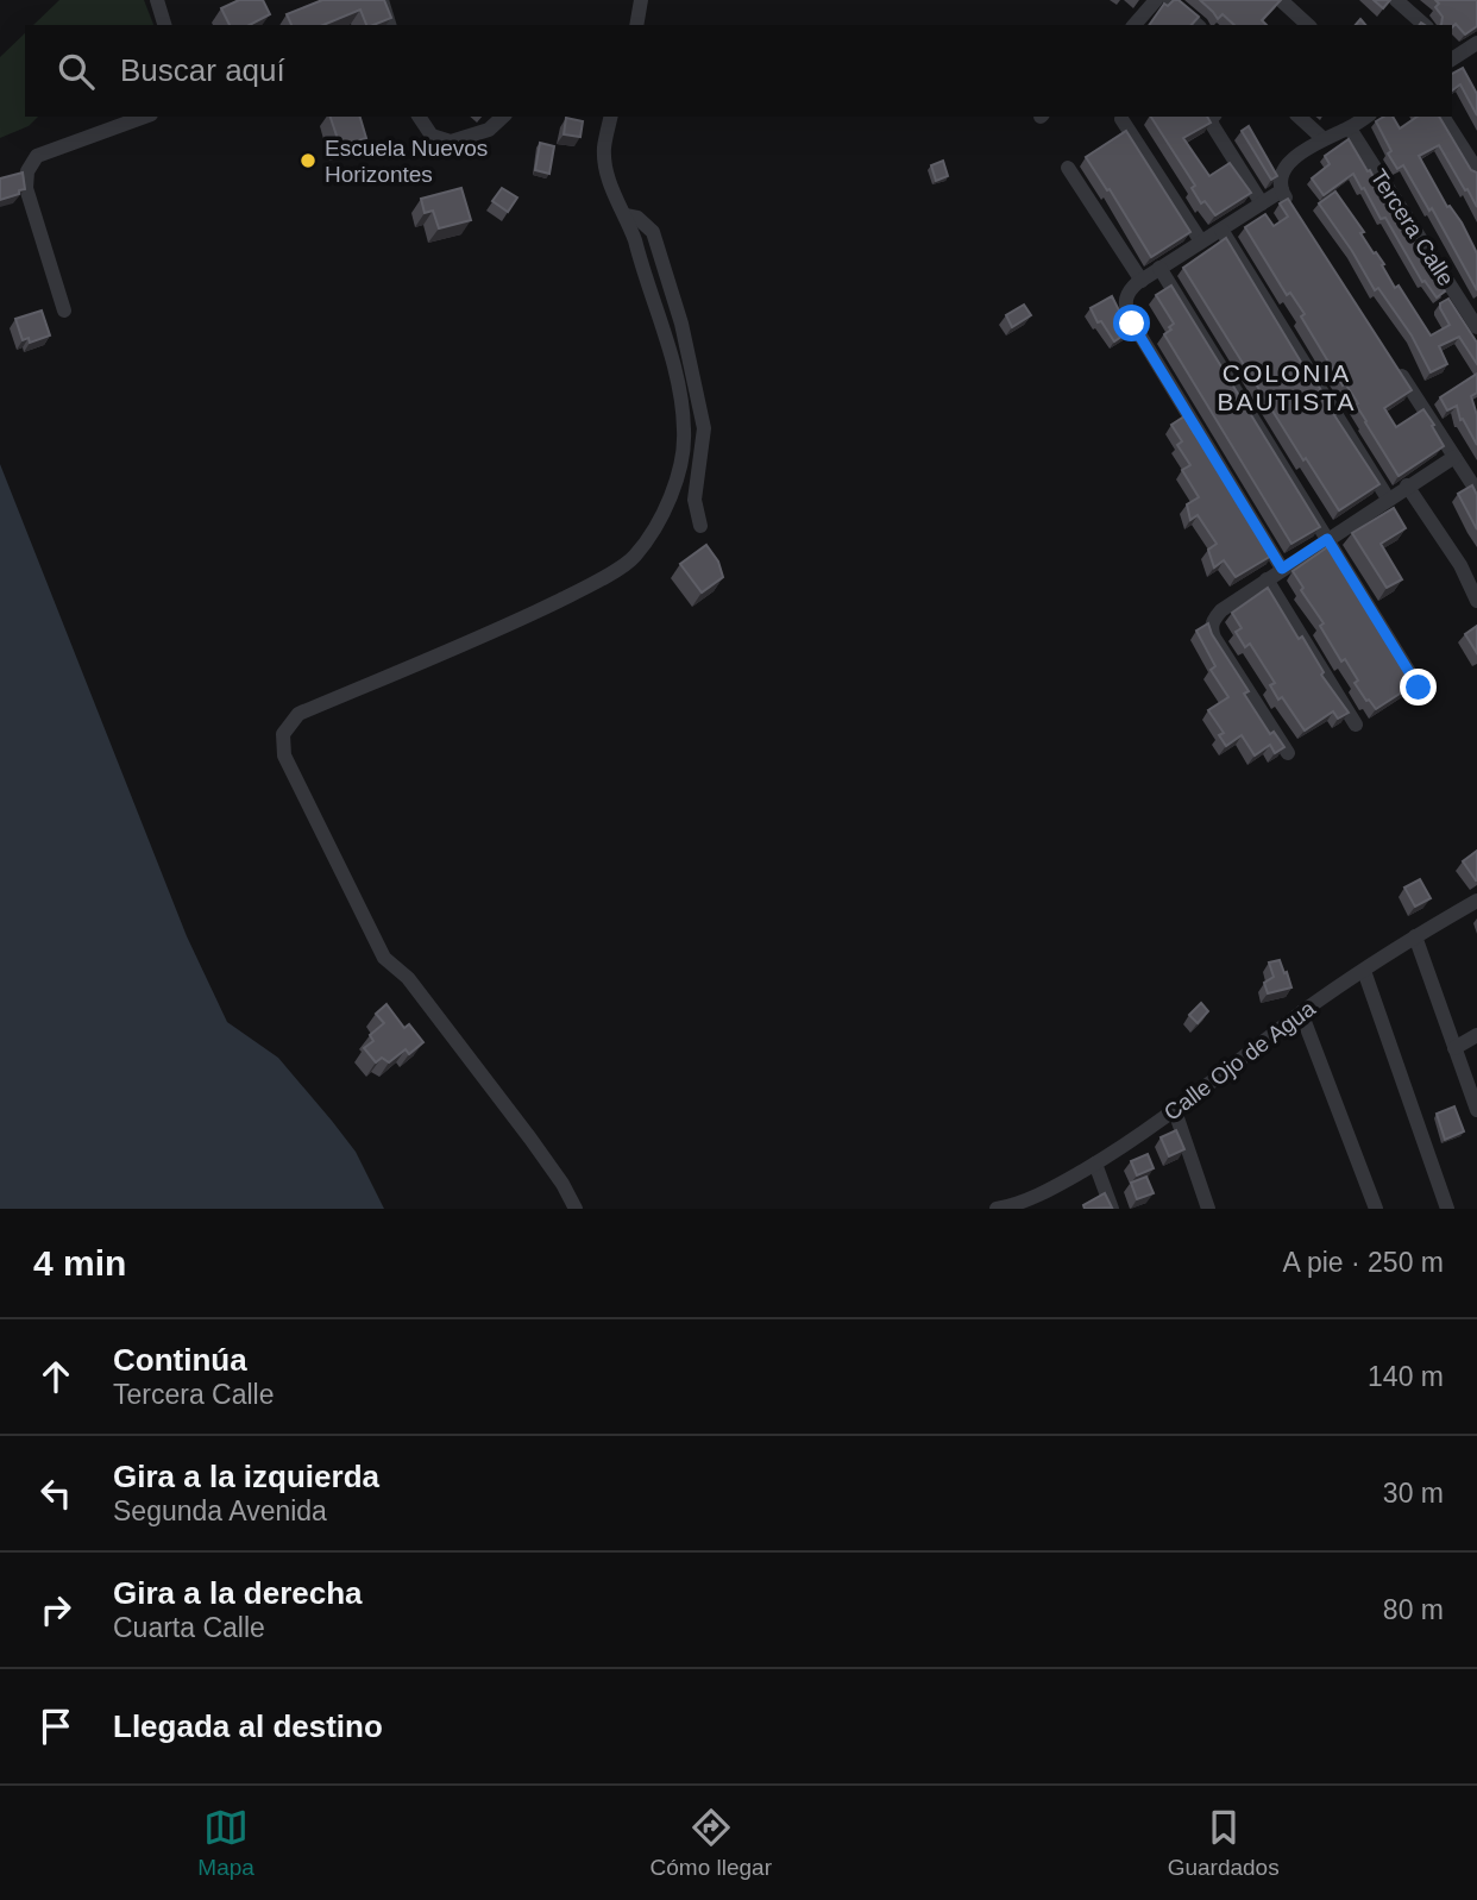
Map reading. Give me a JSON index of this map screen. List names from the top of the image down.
{
  "streets": {
    "street": ["Tercera Calle", "Calle Ojo de Agua"]
  },
  "districts": ["COLONIA BAUTISTA"],
  "places": ["Escuela Nuevos Horizontes"],
  "page": {
    "search": "Buscar aquí",
    "heading": ["4 min", "A pie · 250 m"],
    "list": [
      ["Continúa", "Tercera Calle", "140 m"],
      ["Gira a la izquierda", "Segunda Avenida", "30 m"],
      ["Gira a la derecha", "Cuarta Calle", "80 m"],
      "Llegada al destino"
    ],
    "nav": ["Mapa", "Cómo llegar", "Guardados"]
  }
}
